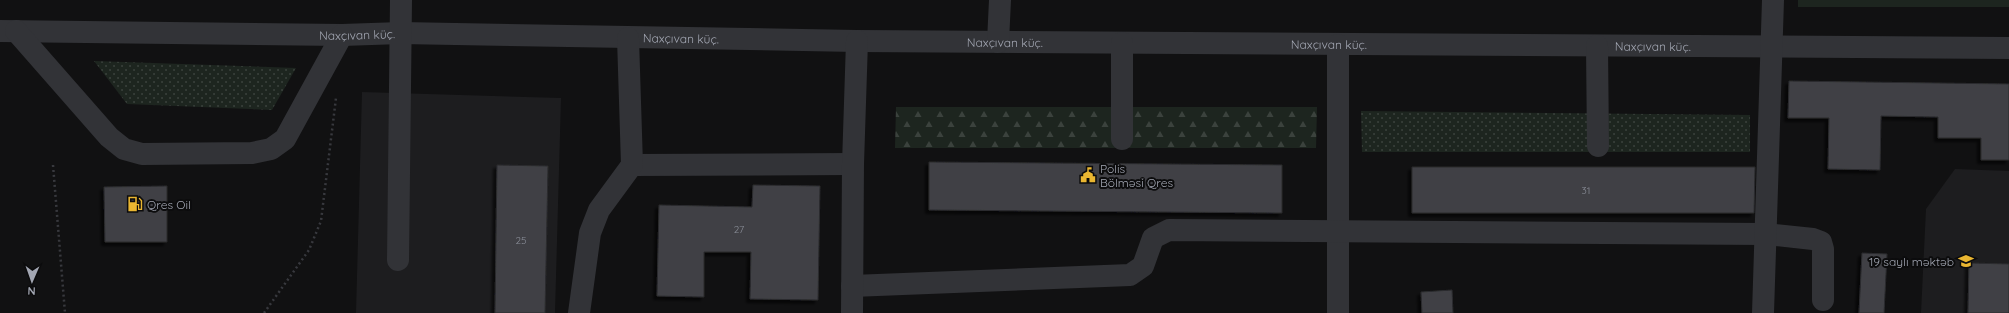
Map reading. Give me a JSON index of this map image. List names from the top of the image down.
{
  "streets": {
    "street": ["Naxçıvan küç."]
  },
  "places": {
    "public building": ["Polis Bölməsi Qres"],
    "fuel station": ["Qres Oil"],
    "school or university": ["19 saylı məktəb"]
  },
  "house_numbers": ["31", "27", "25"],
  "north": "bottom"
}
